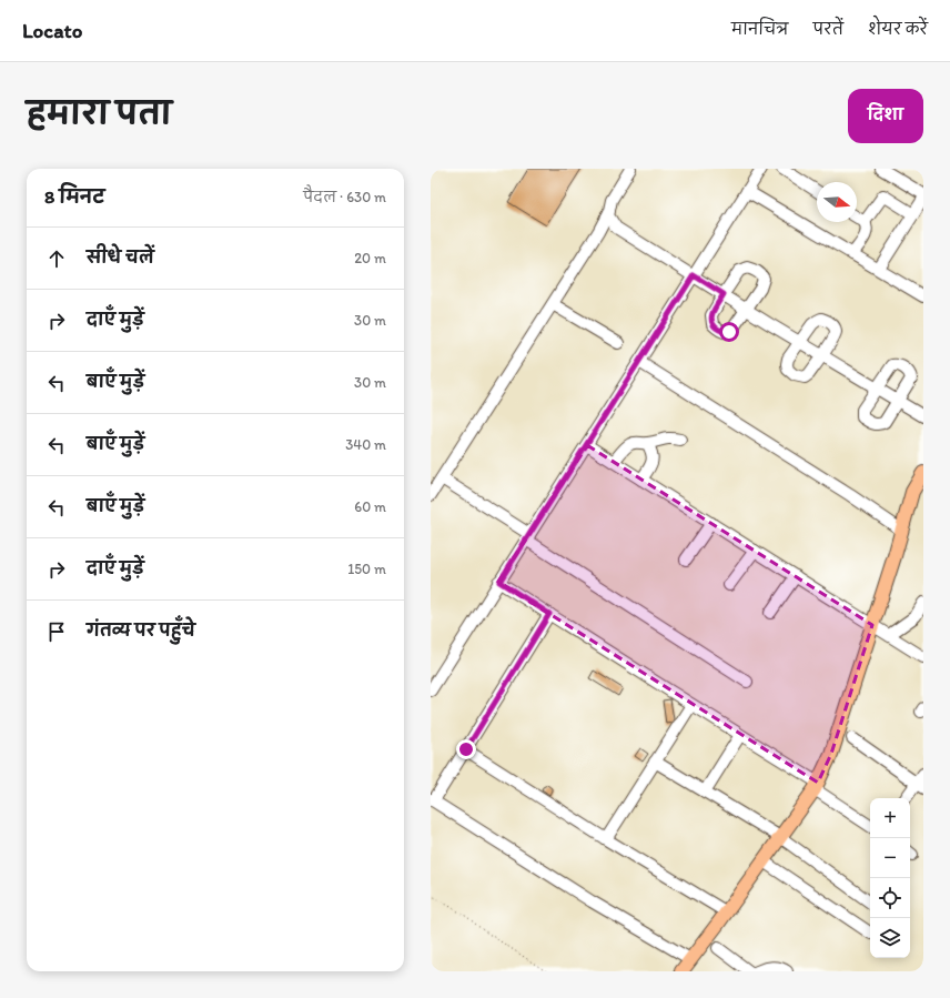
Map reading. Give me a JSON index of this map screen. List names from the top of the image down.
{
  "north": "right",
  "page": {
    "header": "Locato",
    "nav": ["मानचित्र", "परतें", "शेयर करें"],
    "title": "हमारा पता",
    "buttons": "दिशा",
    "heading": ["8 मिनट", "पैदल · 630 m"],
    "list": [
      ["सीधे चलें", "20 m"],
      ["दाएँ मुड़ें", "30 m"],
      ["बाएँ मुड़ें", "30 m"],
      ["बाएँ मुड़ें", "340 m"],
      ["बाएँ मुड़ें", "60 m"],
      ["दाएँ मुड़ें", "150 m"],
      "गंतव्य पर पहुँचे"
    ],
    "map_buttons": ["+", "−"]
  }
}
